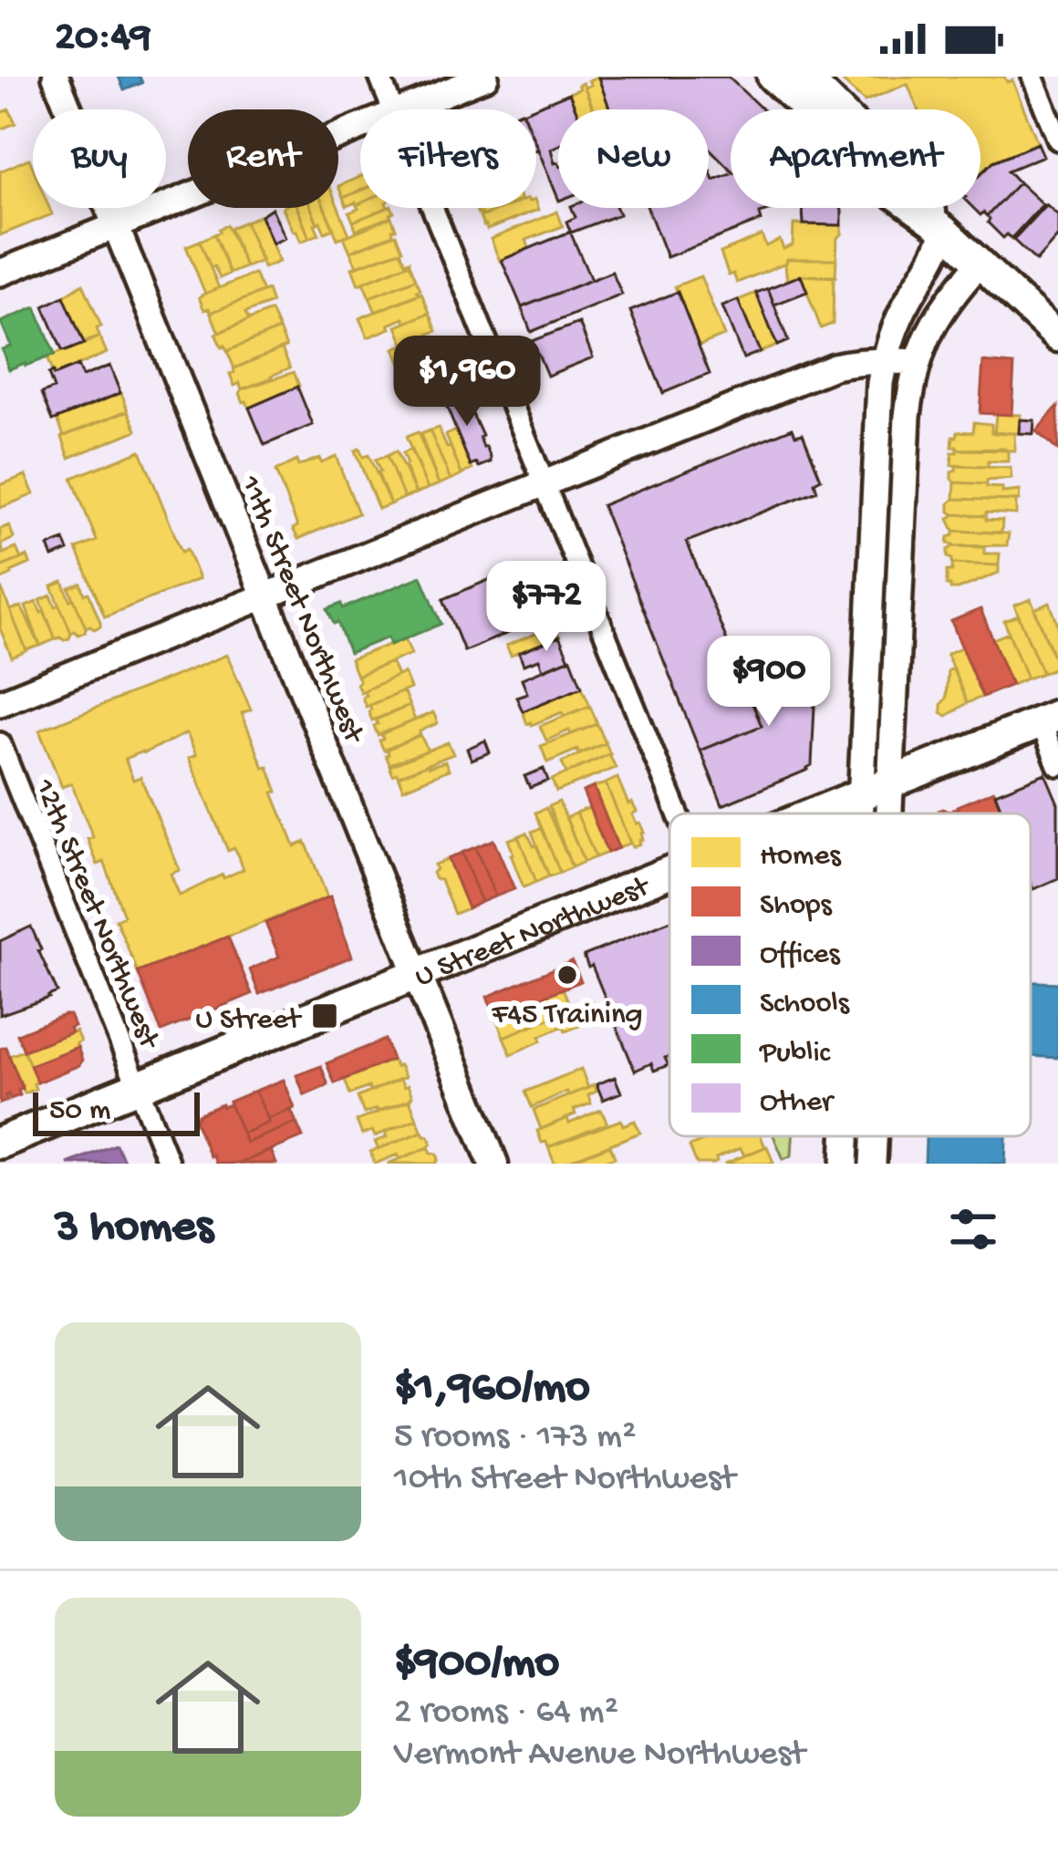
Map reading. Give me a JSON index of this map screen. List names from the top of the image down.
{
  "streets": {
    "main road": ["11th Street Northwest", "U Street Northwest"],
    "street": ["12th Street Northwest"]
  },
  "crossings": [
    ["11th Street Northwest", "U Street Northwest"],
    ["12th Street Northwest", "U Street Northwest"]
  ],
  "places": {
    "other": ["F45 Training"],
    "transit": ["U Street"]
  },
  "legend": [
    "Homes",
    "Shops",
    "Offices",
    "Schools",
    "Public",
    "Other"
  ],
  "scale_bar": "50 m",
  "page": {
    "status": "20:49",
    "chip": [
      "Buy",
      "Rent",
      "Filters",
      "New",
      "Apartment"
    ],
    "price": ["$1,960", "$772", "$900"],
    "scale": "50 m",
    "heading": "3 homes",
    "list": [
      {
        "name": "$1,960/mo",
        "note": "5 rooms · 173 m² · 10th Street Northwest"
      },
      {
        "name": "$900/mo",
        "note": "2 rooms · 64 m² · Vermont Avenue Northwest"
      }
    ]
  }
}
